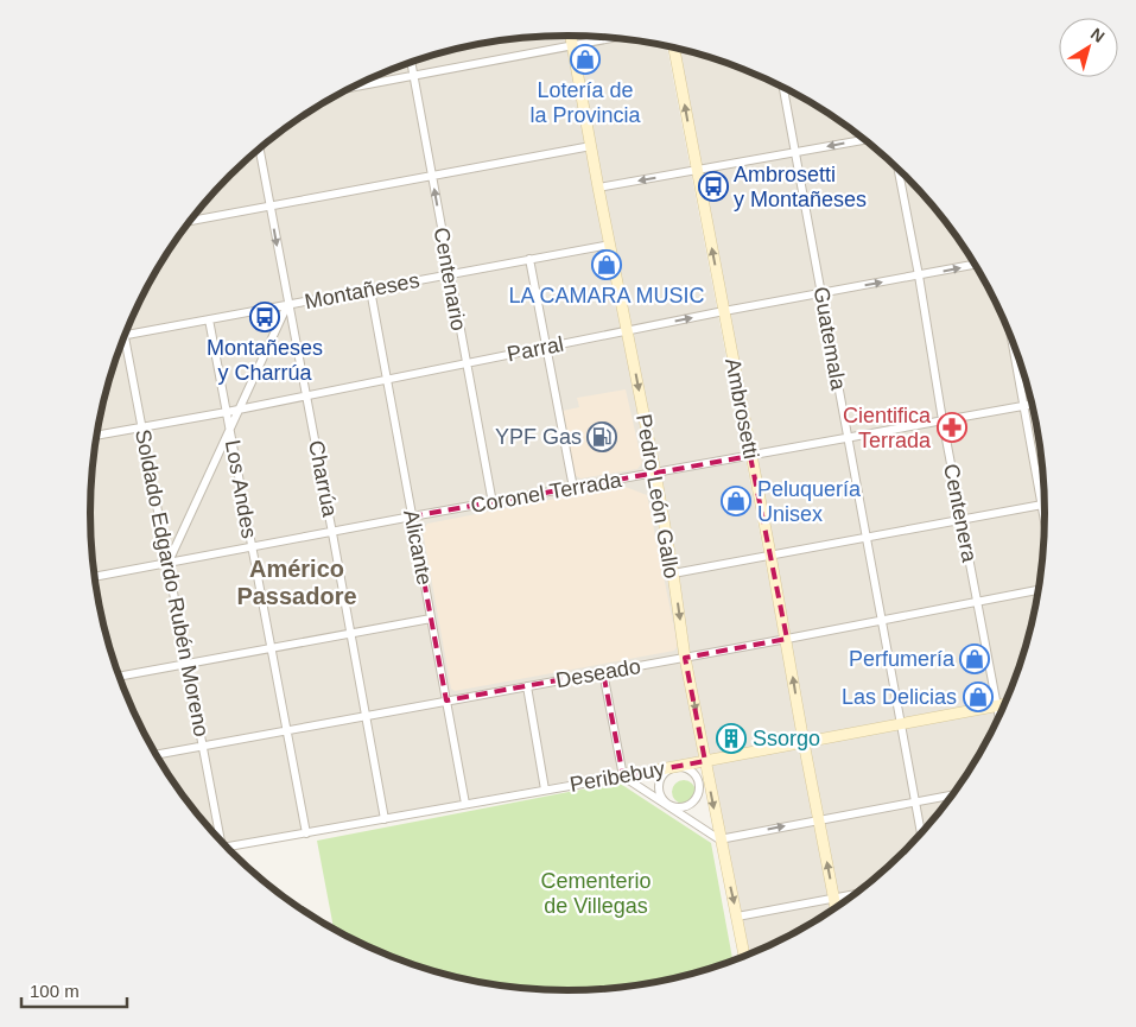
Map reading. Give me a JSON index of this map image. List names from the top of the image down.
{
  "streets": {
    "street": [
      "Centenario",
      "Montañeses",
      "Guatemala",
      "Parral",
      "Ambrosetti",
      "Charrúa",
      "Los Andes",
      "Coronel Terrada",
      "Pedro León Gallo",
      "Centenera",
      "Alicante",
      "Soldado Edgardo Rubén Moreno",
      "Deseado",
      "Peribebuy"
    ]
  },
  "crossings": [
    ["Centenario", "Montañeses"],
    ["Centenario", "Parral"],
    ["Centenario", "Coronel Terrada"],
    ["Montañeses", "Charrúa"],
    ["Montañeses", "Los Andes"],
    ["Montañeses", "Pedro León Gallo"],
    ["Montañeses", "Alicante"],
    ["Montañeses", "Soldado Edgardo Rubén Moreno"],
    ["Guatemala", "Parral"],
    ["Guatemala", "Coronel Terrada"],
    ["Guatemala", "Deseado"],
    ["Guatemala", "Peribebuy"],
    ["Parral", "Ambrosetti"],
    ["Parral", "Charrúa"],
    ["Parral", "Los Andes"],
    ["Parral", "Pedro León Gallo"],
    ["Parral", "Centenera"],
    ["Parral", "Alicante"],
    ["Parral", "Soldado Edgardo Rubén Moreno"],
    ["Ambrosetti", "Coronel Terrada"],
    ["Ambrosetti", "Deseado"],
    ["Ambrosetti", "Peribebuy"],
    ["Charrúa", "Coronel Terrada"],
    ["Charrúa", "Deseado"],
    ["Charrúa", "Peribebuy"],
    ["Los Andes", "Coronel Terrada"],
    ["Los Andes", "Deseado"],
    ["Los Andes", "Peribebuy"],
    ["Coronel Terrada", "Pedro León Gallo"],
    ["Coronel Terrada", "Centenera"],
    ["Coronel Terrada", "Alicante"],
    ["Coronel Terrada", "Soldado Edgardo Rubén Moreno"],
    ["Pedro León Gallo", "Deseado"],
    ["Pedro León Gallo", "Peribebuy"],
    ["Centenera", "Deseado"],
    ["Centenera", "Peribebuy"],
    ["Alicante", "Deseado"],
    ["Alicante", "Peribebuy"],
    ["Soldado Edgardo Rubén Moreno", "Deseado"]
  ],
  "one_way": ["Ambrosetti"],
  "districts": ["Américo Passadore"],
  "parks": ["Cementerio de Villegas"],
  "places": {
    "shop": [
      "Lotería de la Provincia",
      "LA CAMARA MUSIC",
      "Peluquería Unisex",
      "Perfumería",
      "Las Delicias"
    ],
    "bus stop": ["Ambrosetti y Montañeses", "Montañeses y Charrúa"],
    "pharmacy": ["Cientifica Terrada"],
    "fuel station": ["YPF Gas"],
    "building": ["Ssorgo"]
  },
  "scale_bar": "100 m",
  "north": "top right"
}
